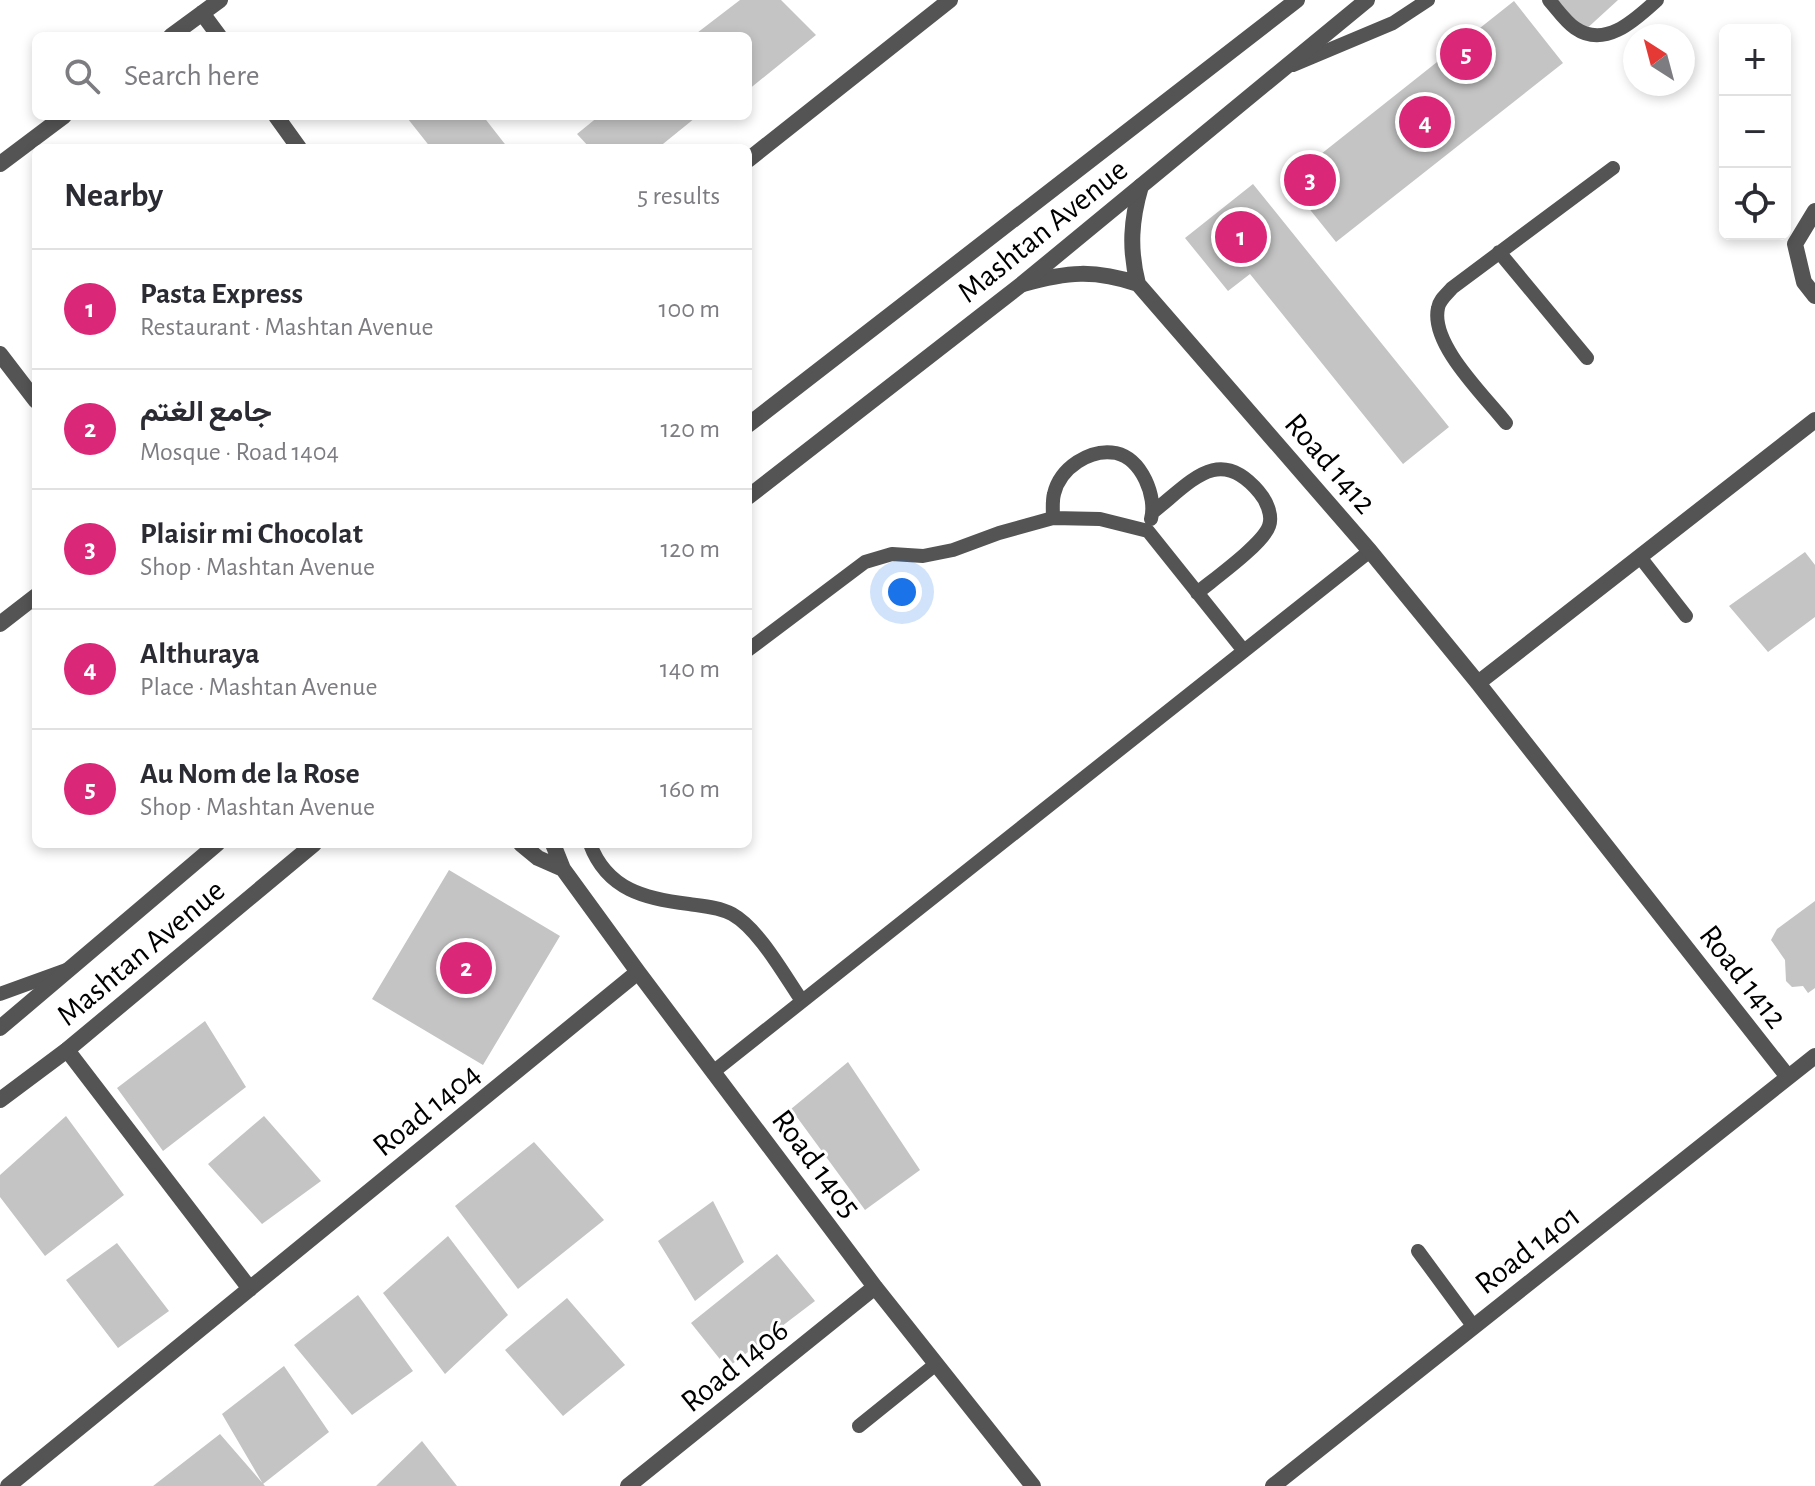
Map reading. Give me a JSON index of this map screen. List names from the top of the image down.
{
  "streets": {
    "street": [
      "Mashtan Avenue",
      "Road 1412",
      "Road 1404",
      "Road 1405",
      "Road 1401",
      "Road 1406"
    ]
  },
  "crossings": [
    ["Road 1412", "Road 1401"],
    ["Road 1404", "Road 1405"],
    ["Road 1405", "Road 1406"]
  ],
  "north": "top left",
  "page": {
    "map_buttons": ["+", "−"],
    "pins": [
      "5",
      "4",
      "3",
      "1",
      "2"
    ],
    "search": "Search here",
    "heading": ["Nearby", "5 results"],
    "list": [
      {
        "mark": "1",
        "name": "Pasta Express",
        "note": "Restaurant · Mashtan Avenue",
        "value": "100 m"
      },
      {
        "mark": "2",
        "name": "جامع الغتم",
        "note": "Mosque · Road 1404",
        "value": "120 m"
      },
      {
        "mark": "3",
        "name": "Plaisir mi Chocolat",
        "note": "Shop · Mashtan Avenue",
        "value": "120 m"
      },
      {
        "mark": "4",
        "name": "Althuraya",
        "note": "Place · Mashtan Avenue",
        "value": "140 m"
      },
      {
        "mark": "5",
        "name": "Au Nom de la Rose",
        "note": "Shop · Mashtan Avenue",
        "value": "160 m"
      }
    ]
  }
}
